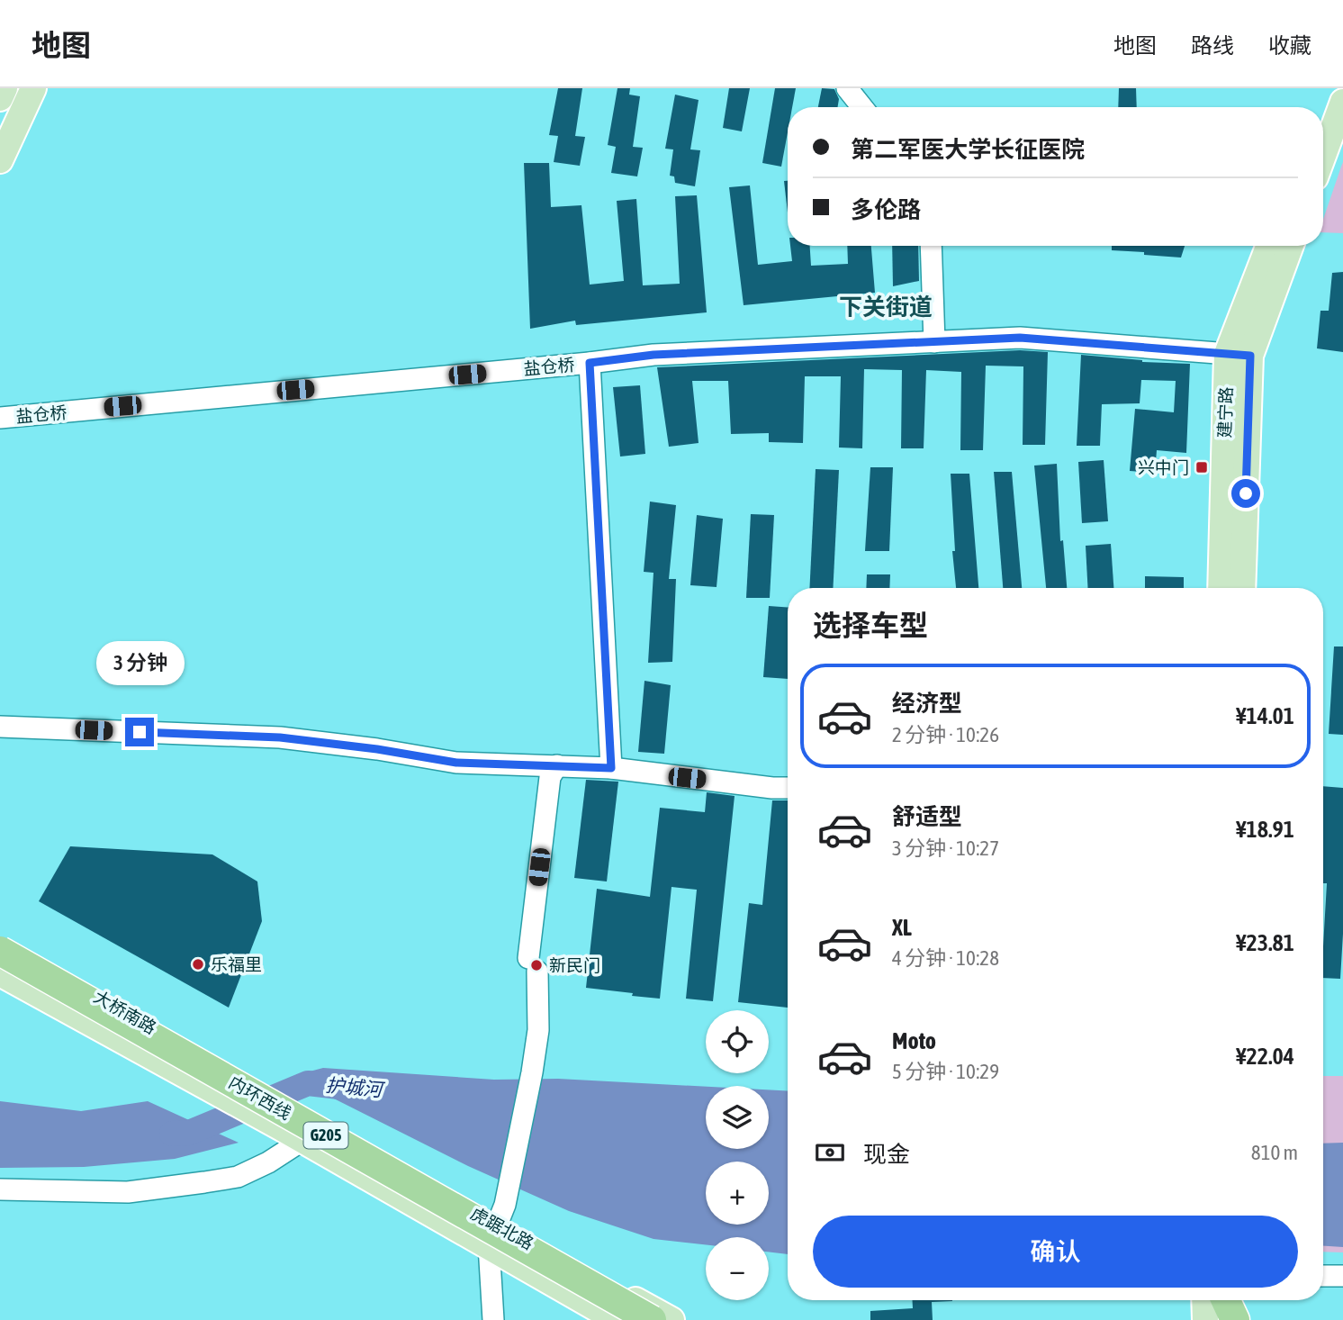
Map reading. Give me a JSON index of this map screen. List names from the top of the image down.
{
  "streets": {
    "highway": ["内环西线", "G205"],
    "main road": ["建宁路", "大桥南路", "虎踞北路"],
    "street": ["盐仓桥"]
  },
  "crossings": [
    ["盐仓桥", "建宁路"],
    ["大桥南路", "虎踞北路"]
  ],
  "districts": ["下关街道"],
  "water": ["护城河"],
  "places": {
    "transit": ["兴中门"],
    "other": ["乐福里", "新民门"]
  },
  "page": {
    "header": "地图",
    "nav": ["地图", "路线", "收藏"],
    "banner": ["第二军医大学长征医院", "多伦路"],
    "heading": "选择车型",
    "bubble": "3 分钟",
    "list": [
      {
        "name": "经济型",
        "note": "2 分钟 · 10:26",
        "value": "¥14.01"
      },
      {
        "name": "舒适型",
        "note": "3 分钟 · 10:27",
        "value": "¥18.91"
      },
      {
        "name": "XL",
        "note": "4 分钟 · 10:28",
        "value": "¥23.81"
      },
      {
        "name": "Moto",
        "note": "5 分钟 · 10:29",
        "value": "¥22.04"
      }
    ],
    "map_buttons": ["+", "−"],
    "pay": ["现金", "810 m"],
    "buttons": "确认"
  }
}
